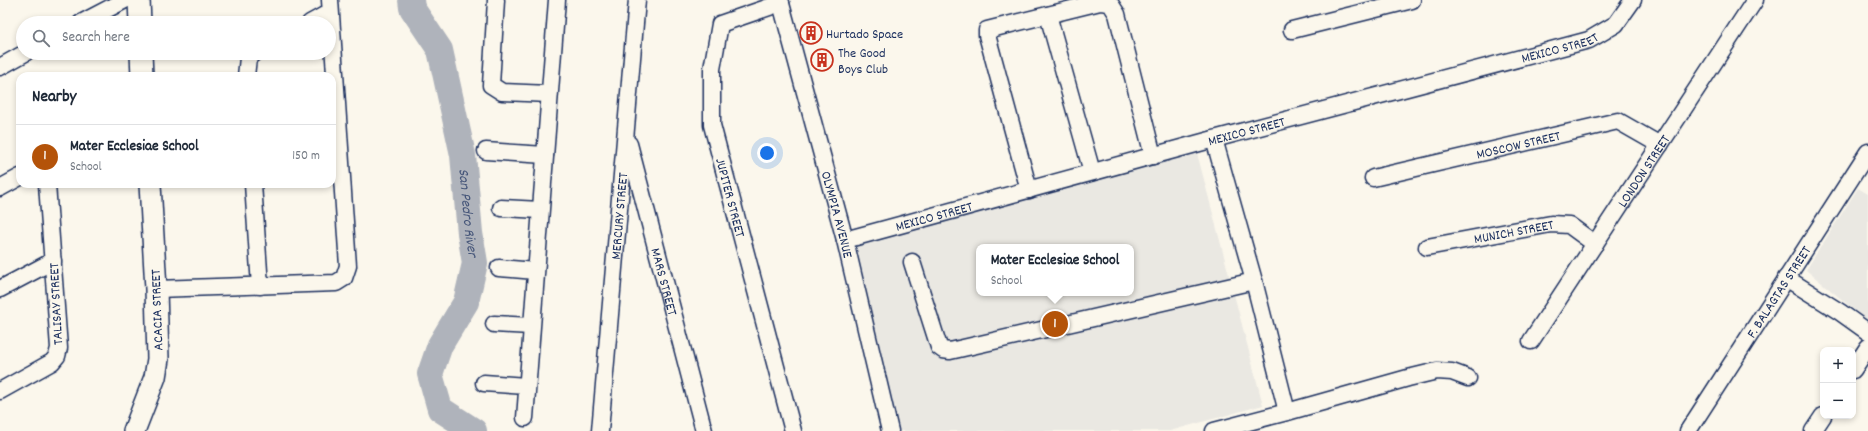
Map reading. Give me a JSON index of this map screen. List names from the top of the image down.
{
  "streets": {
    "main road": ["ACACIA STREET"],
    "street": [
      "MEXICO STREET",
      "MOSCOW STREET",
      "LONDON STREET",
      "JUPITER STREET",
      "OLYMPIA AVENUE",
      "MERCURY STREET",
      "MUNICH STREET",
      "MARS STREET",
      "F. BALAGTAS STREET",
      "TALISAY STREET"
    ]
  },
  "crossings": [
    ["MEXICO STREET", "OLYMPIA AVENUE"],
    ["MOSCOW STREET", "LONDON STREET"],
    ["LONDON STREET", "MUNICH STREET"],
    ["JUPITER STREET", "OLYMPIA AVENUE"],
    ["MERCURY STREET", "MARS STREET"]
  ],
  "water": ["San Pedro River"],
  "places": {
    "building": ["Hurtado Space", "The Good Boys Club"]
  },
  "page": {
    "search": "Search here",
    "heading": "Nearby",
    "list": [
      {
        "mark": "1",
        "name": "Mater Ecclesiae School",
        "note": "School",
        "value": "150 m"
      }
    ],
    "popup": ["Mater Ecclesiae School", "School"],
    "pins": "1",
    "map_buttons": ["+", "−"]
  }
}
